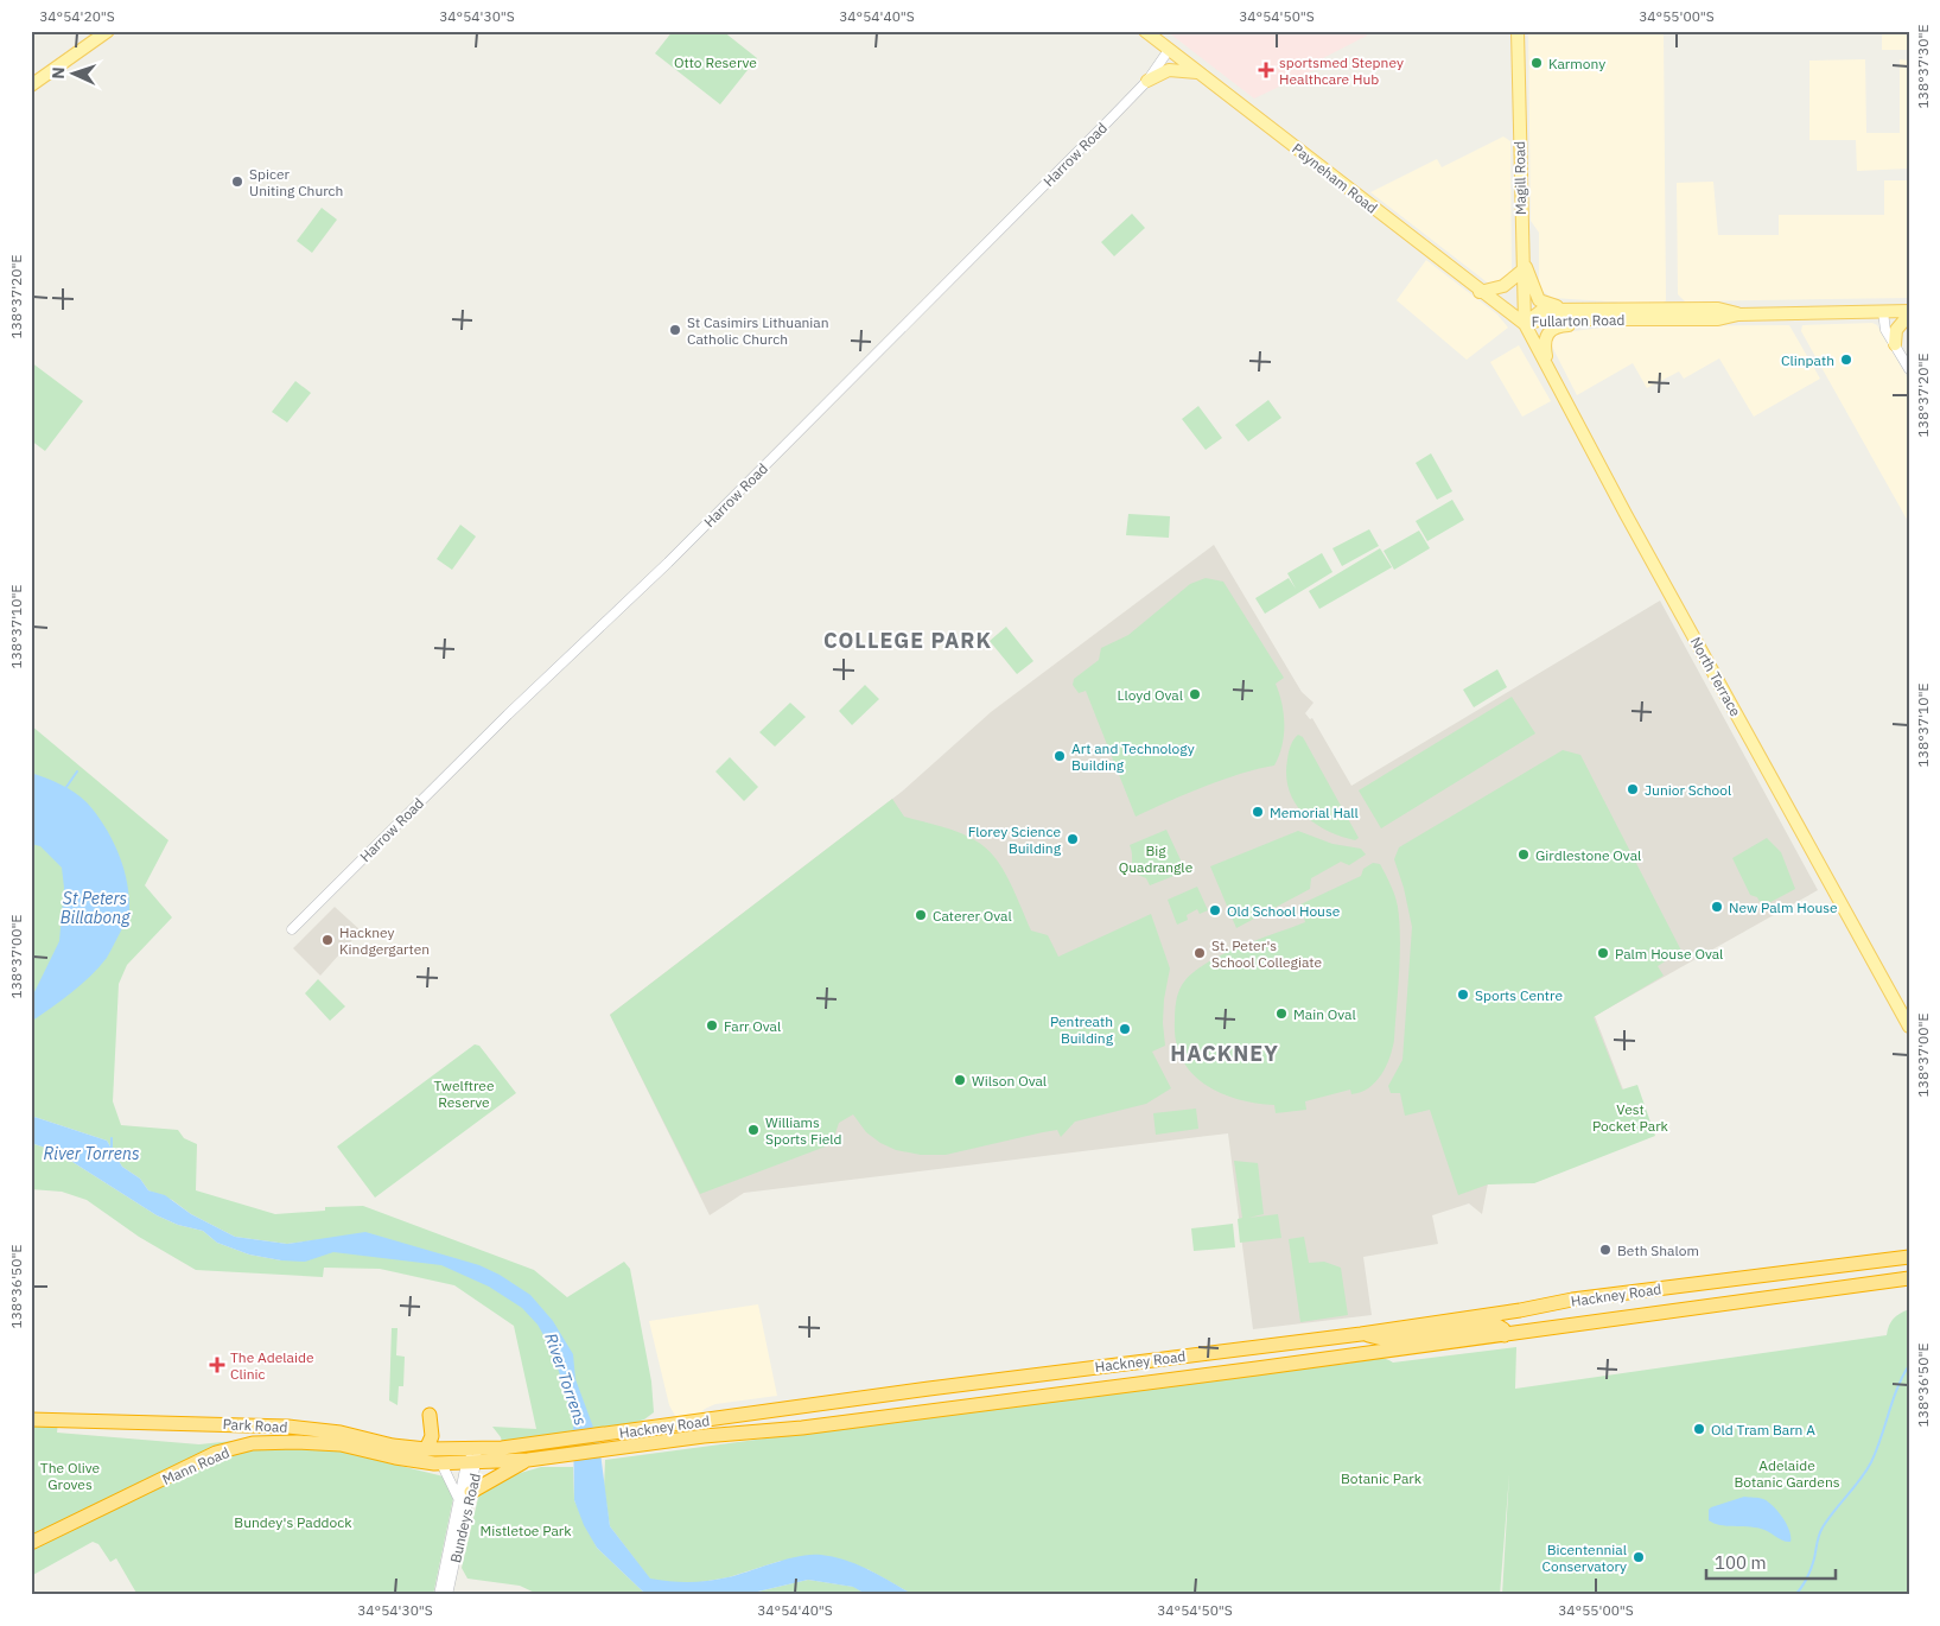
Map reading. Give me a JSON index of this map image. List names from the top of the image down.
{
  "streets": {
    "highway": ["Hackney Road", "Park Road", "Mann Road"],
    "main road": [
      "Payneham Road",
      "Magill Road",
      "Fullarton Road",
      "North Terrace"
    ],
    "street": ["Harrow Road", "Bundeys Road"]
  },
  "crossings": [
    ["Harrow Road", "Payneham Road"],
    ["Payneham Road", "Magill Road"],
    ["Payneham Road", "Fullarton Road"],
    ["Payneham Road", "North Terrace"],
    ["Magill Road", "Fullarton Road"],
    ["Magill Road", "North Terrace"],
    ["Fullarton Road", "North Terrace"],
    ["Hackney Road", "Park Road"],
    ["Hackney Road", "Mann Road"],
    ["Hackney Road", "Bundeys Road"],
    ["Park Road", "Bundeys Road"],
    ["Mann Road", "Bundeys Road"]
  ],
  "districts": ["COLLEGE PARK", "HACKNEY"],
  "water": ["St Peters Billabong", "River Torrens"],
  "parks": [
    "Otto Reserve",
    "Big Quadrangle",
    "Twelftree Reserve",
    "Vest Pocket Park",
    "Adelaide Botanic Gardens",
    "The Olive Groves",
    "Botanic Park",
    "Bundey's Paddock",
    "Mistletoe Park"
  ],
  "places": {
    "other": [
      "Karmony",
      "Spicer Uniting Church",
      "St Casimirs Lithuanian Catholic Church",
      "Clinpath",
      "Lloyd Oval",
      "Art and Technology Building",
      "Junior School",
      "Memorial Hall",
      "Florey Science Building",
      "Girdlestone Oval",
      "New Palm House",
      "Old School House",
      "Caterer Oval",
      "Hackney Kindgergarten",
      "St. Peter's School Collegiate",
      "Palm House Oval",
      "Sports Centre",
      "Main Oval",
      "Farr Oval",
      "Pentreath Building",
      "Wilson Oval",
      "Williams Sports Field",
      "Beth Shalom",
      "Old Tram Barn A",
      "Bicentennial Conservatory"
    ],
    "health": ["sportsmed Stepney Healthcare Hub", "The Adelaide Clinic"]
  },
  "scale_bar": "100 m",
  "north": "left",
  "coordinates": [
    "34°54'20\"S",
    "34°54'30\"S",
    "34°54'40\"S",
    "34°54'50\"S",
    "34°55'00\"S",
    "138°37'30\"E",
    "138°37'20\"E",
    "138°37'10\"E",
    "138°37'00\"E",
    "138°36'50\"E"
  ]
}
